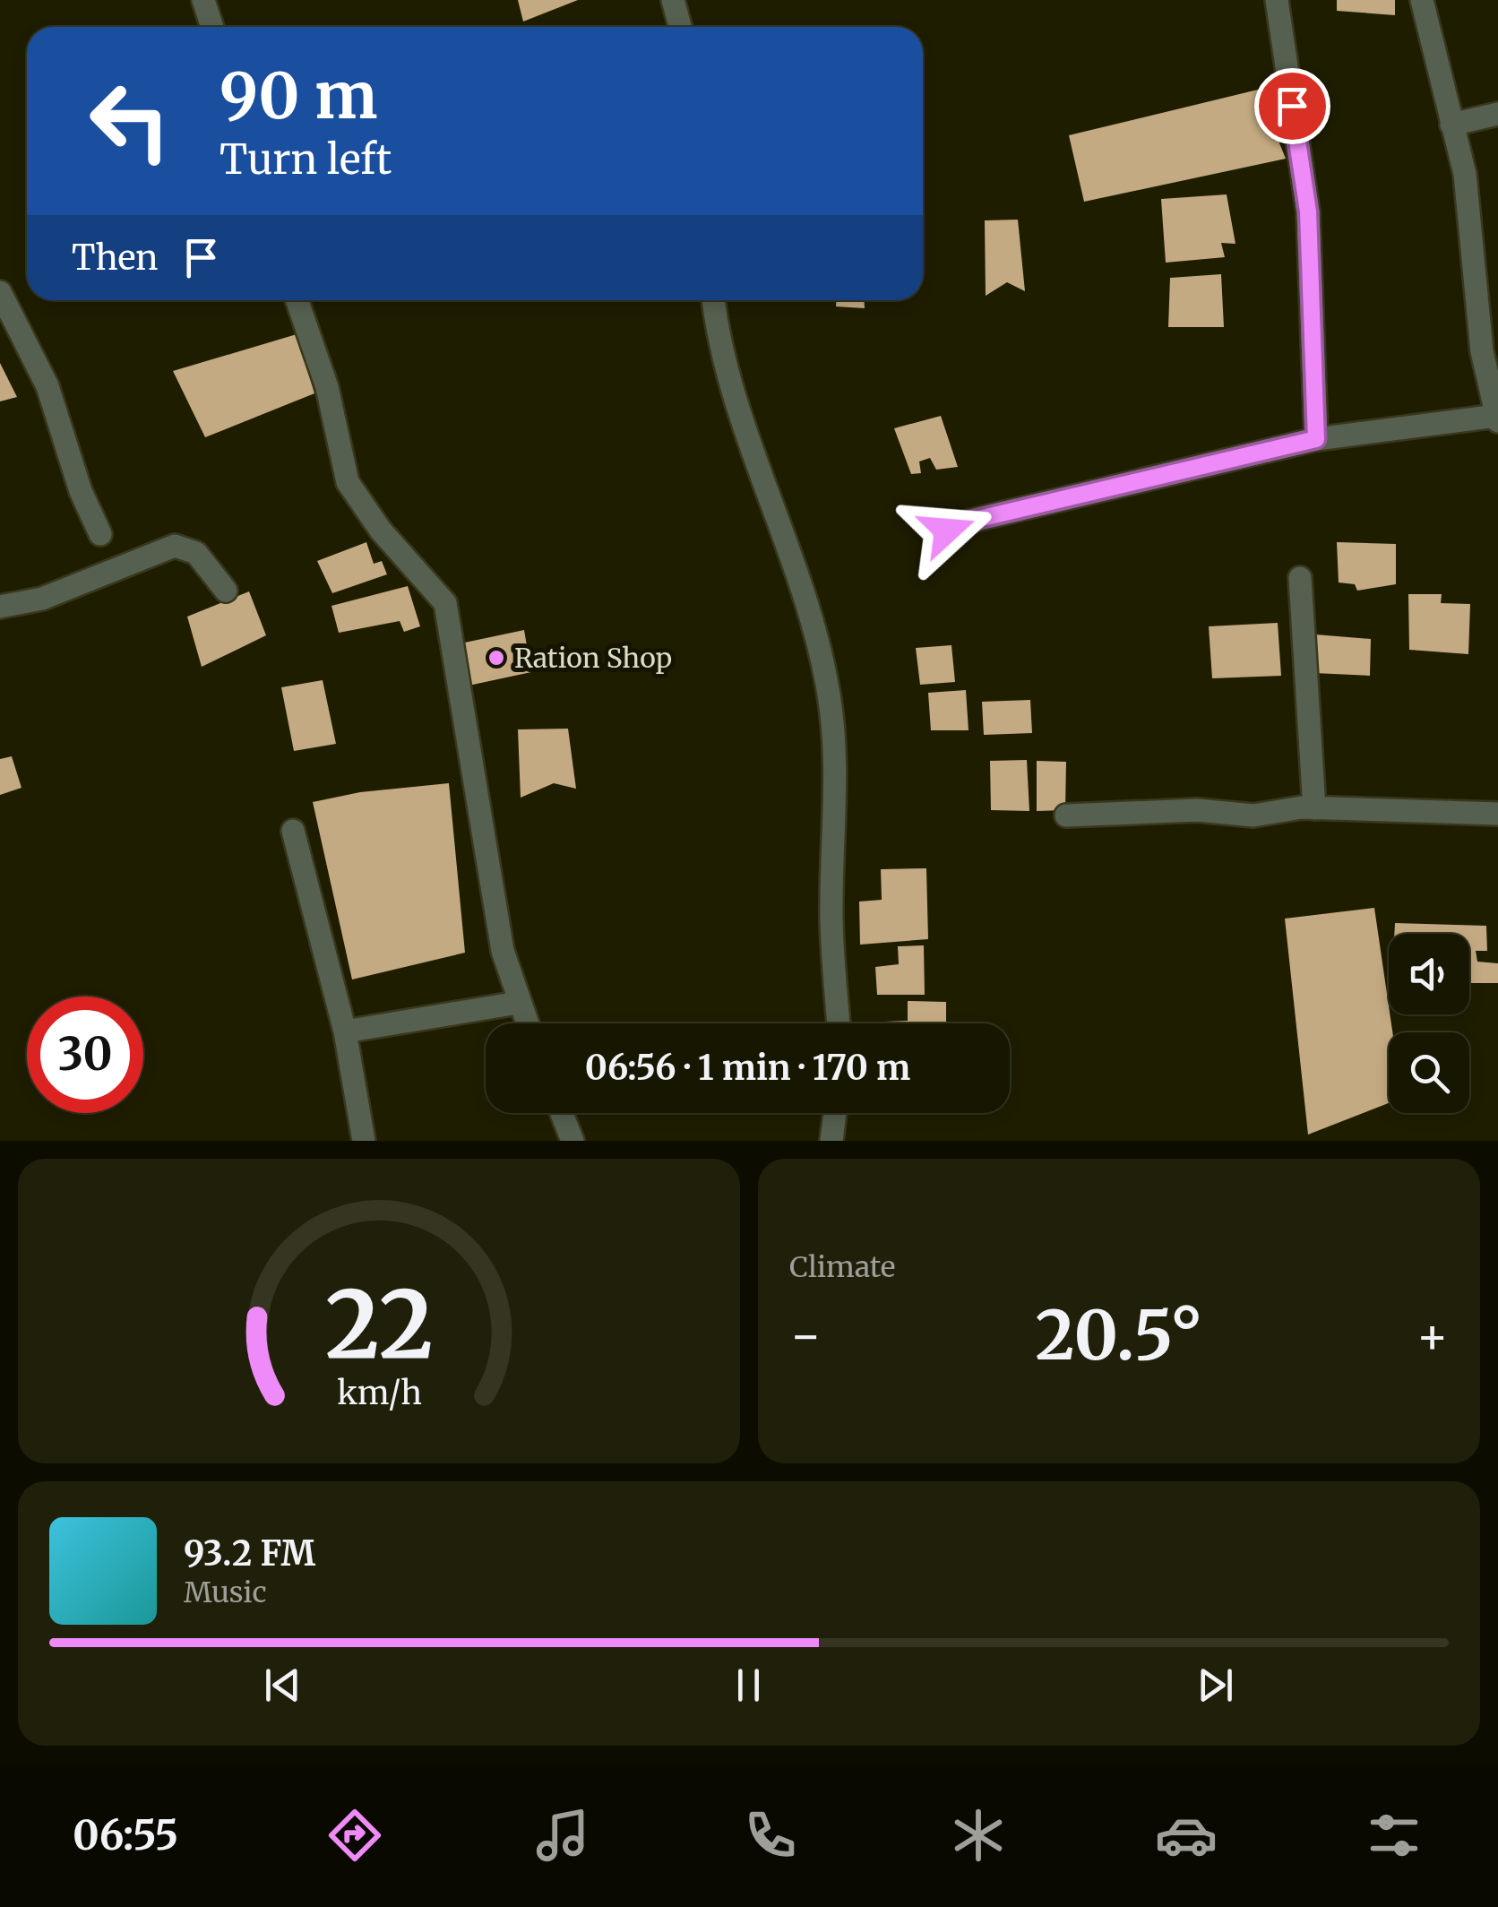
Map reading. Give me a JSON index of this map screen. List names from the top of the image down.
{
  "places": ["Ration Shop"],
  "page": {
    "turn": ["90 m", "Turn left"],
    "then": "Then",
    "limit": "30",
    "trip": "06:56 · 1 min · 170 m",
    "tile": "Climate",
    "heat": ["−", "20.5°", "+"],
    "song": ["93.2 FM", "Music"],
    "tabs": "06:55",
    "gauge": ["22", "km/h"]
  }
}
